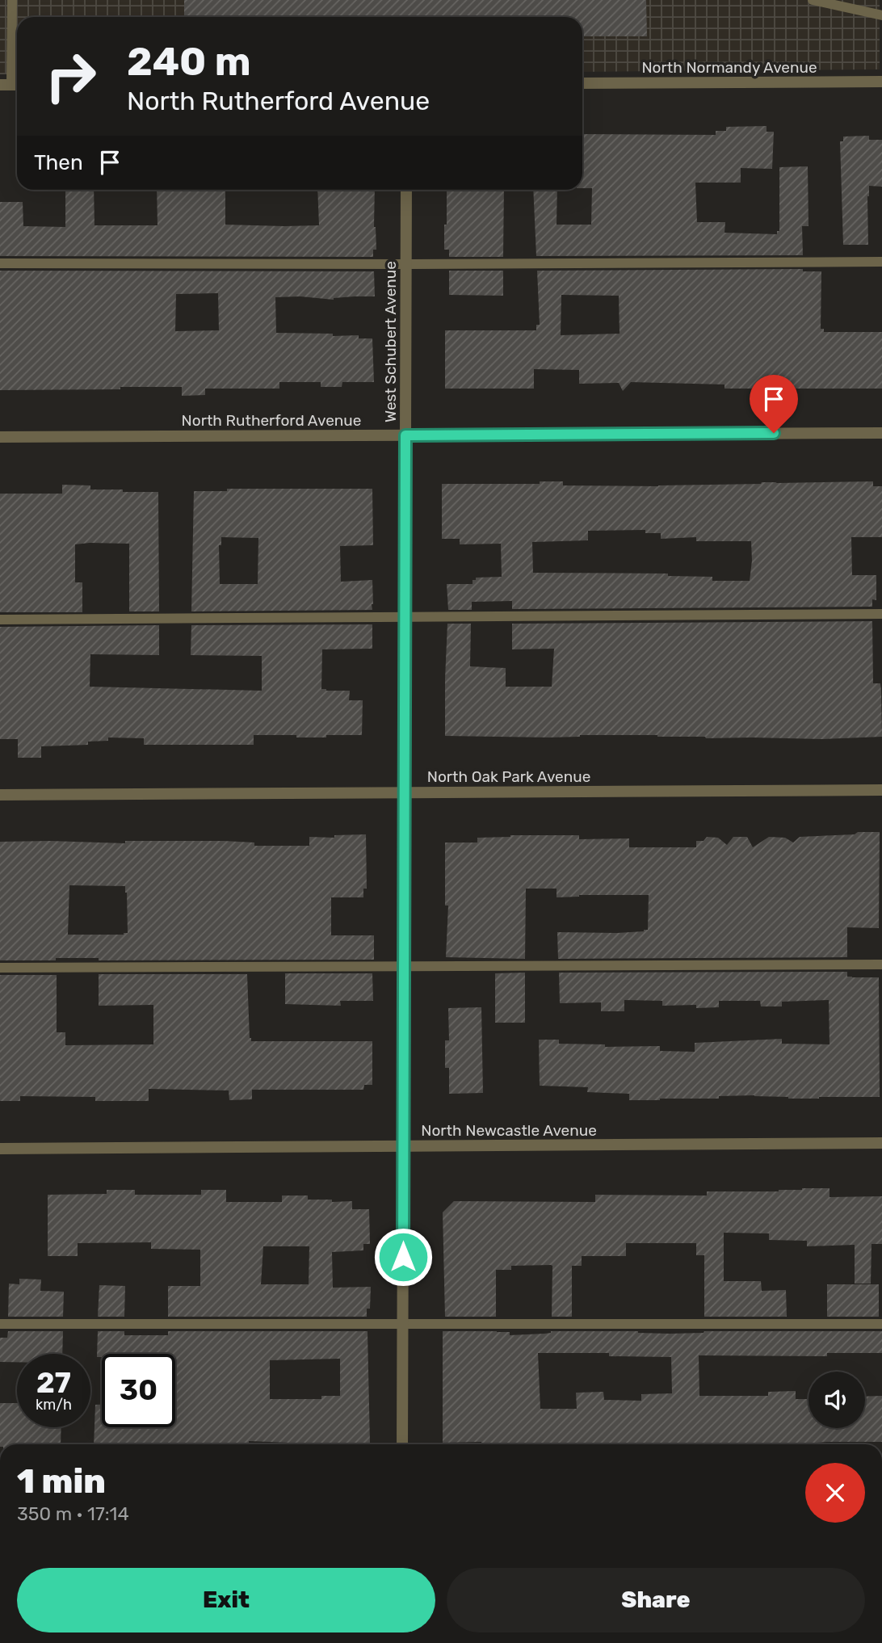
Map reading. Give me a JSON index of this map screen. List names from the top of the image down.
{
  "streets": {
    "street": [
      "North Normandy Avenue",
      "West Schubert Avenue",
      "North Rutherford Avenue",
      "North Oak Park Avenue",
      "North Newcastle Avenue"
    ]
  },
  "crossings": [
    ["West Schubert Avenue", "North Rutherford Avenue"],
    ["West Schubert Avenue", "North Oak Park Avenue"],
    ["West Schubert Avenue", "North Newcastle Avenue"]
  ],
  "page": {
    "turn": ["240 m", "North Rutherford Avenue"],
    "then": "Then",
    "speed": "27 km/h",
    "limit": "30",
    "heading": ["1 min", "350 m · 17:14"],
    "buttons": ["Exit", "Share"]
  }
}
